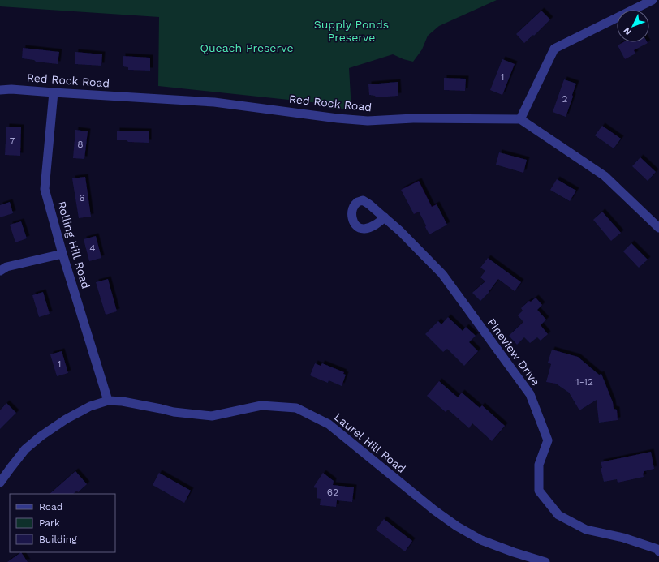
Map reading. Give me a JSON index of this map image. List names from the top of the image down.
{
  "streets": {
    "street": [
      "Red Rock Road",
      "Rolling Hill Road",
      "Pineview Drive",
      "Laurel Hill Road"
    ]
  },
  "crossings": [
    ["Red Rock Road", "Rolling Hill Road"],
    ["Rolling Hill Road", "Laurel Hill Road"]
  ],
  "parks": ["Supply Ponds Preserve", "Queach Preserve"],
  "house_numbers": [
    "1",
    "2",
    "7",
    "8",
    "6",
    "4",
    "1",
    "1-12",
    "62"
  ],
  "legend": ["Road", "Park", "Building"],
  "north": "bottom left"
}
